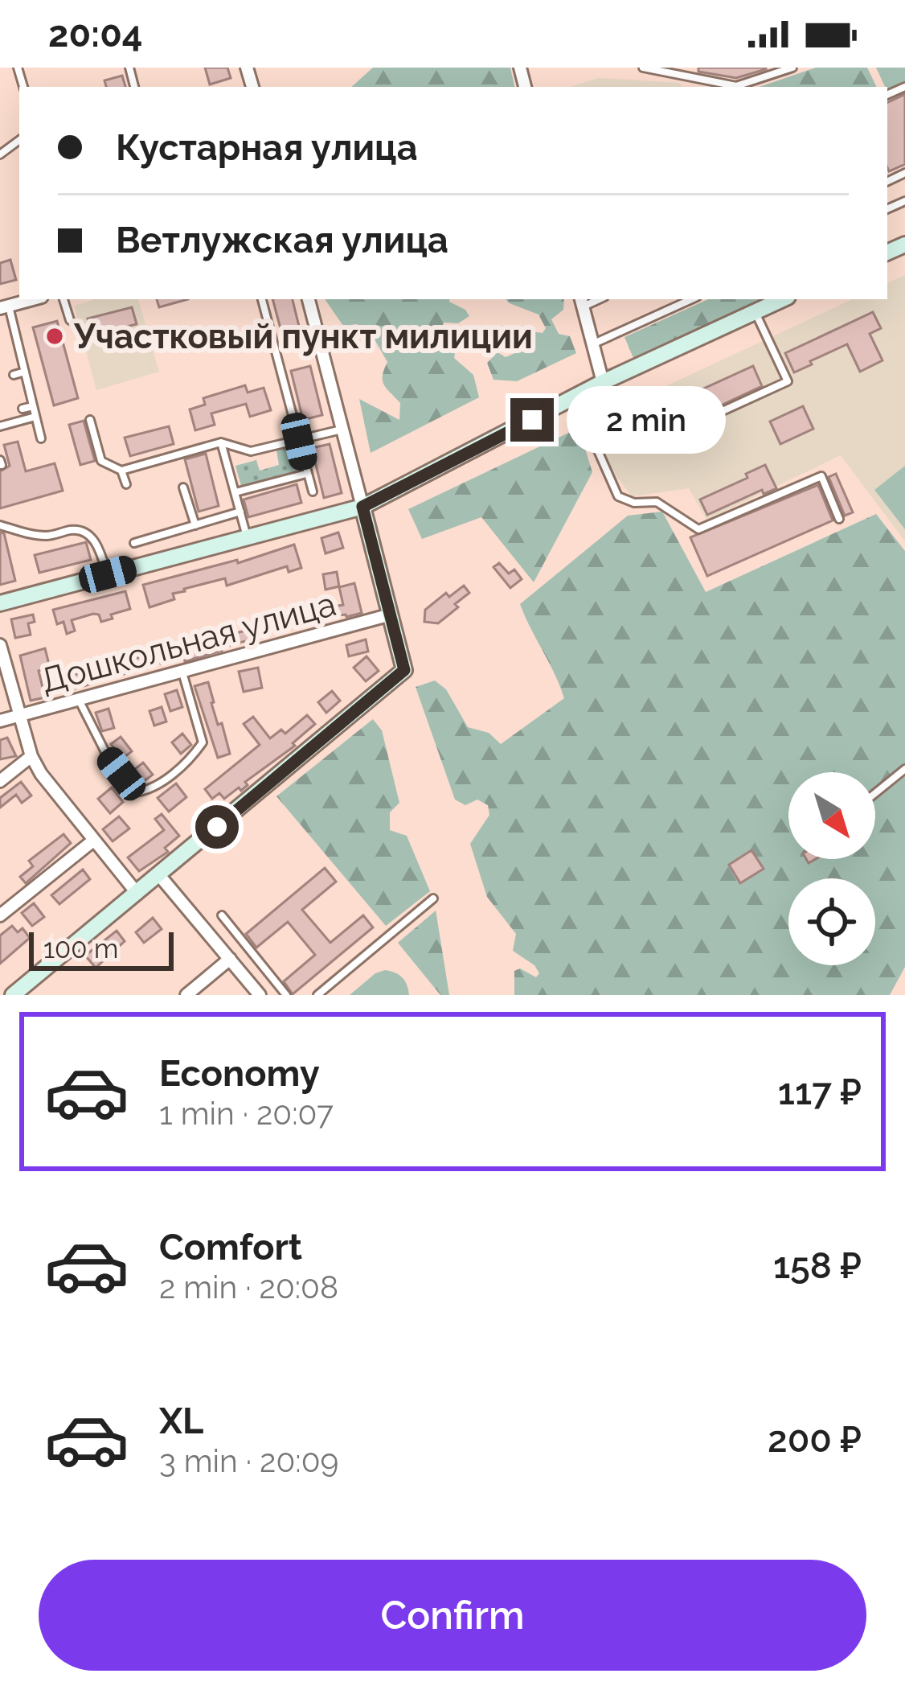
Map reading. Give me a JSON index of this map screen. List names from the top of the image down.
{
  "streets": {
    "street": ["Дошкольная улица"]
  },
  "places": ["Участковый пункт милиции"],
  "scale_bar": "100 m",
  "north": "bottom right",
  "page": {
    "status": "20:04",
    "banner": ["Кустарная улица", "Ветлужская улица"],
    "bubble": "2 min",
    "scale": "100 m",
    "list": [
      {
        "name": "Economy",
        "note": "1 min · 20:07",
        "value": "117 ₽"
      },
      {
        "name": "Comfort",
        "note": "2 min · 20:08",
        "value": "158 ₽"
      },
      {
        "name": "XL",
        "note": "3 min · 20:09",
        "value": "200 ₽"
      }
    ],
    "buttons": "Confirm"
  }
}
